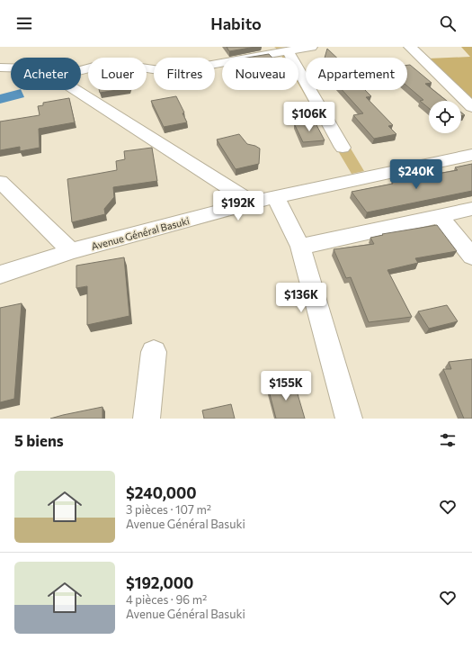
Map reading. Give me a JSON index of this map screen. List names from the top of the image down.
{
  "streets": {
    "street": ["Avenue Général Basuki"]
  },
  "page": {
    "header": "Habito",
    "chip": [
      "Acheter",
      "Louer",
      "Filtres",
      "Nouveau",
      "Appartement"
    ],
    "price": [
      "$106K",
      "$240K",
      "$192K",
      "$136K",
      "$155K"
    ],
    "heading": "5 biens",
    "list": [
      {
        "name": "$240,000",
        "note": "3 pièces · 107 m² · Avenue Général Basuki"
      },
      {
        "name": "$192,000",
        "note": "4 pièces · 96 m² · Avenue Général Basuki"
      }
    ]
  }
}
